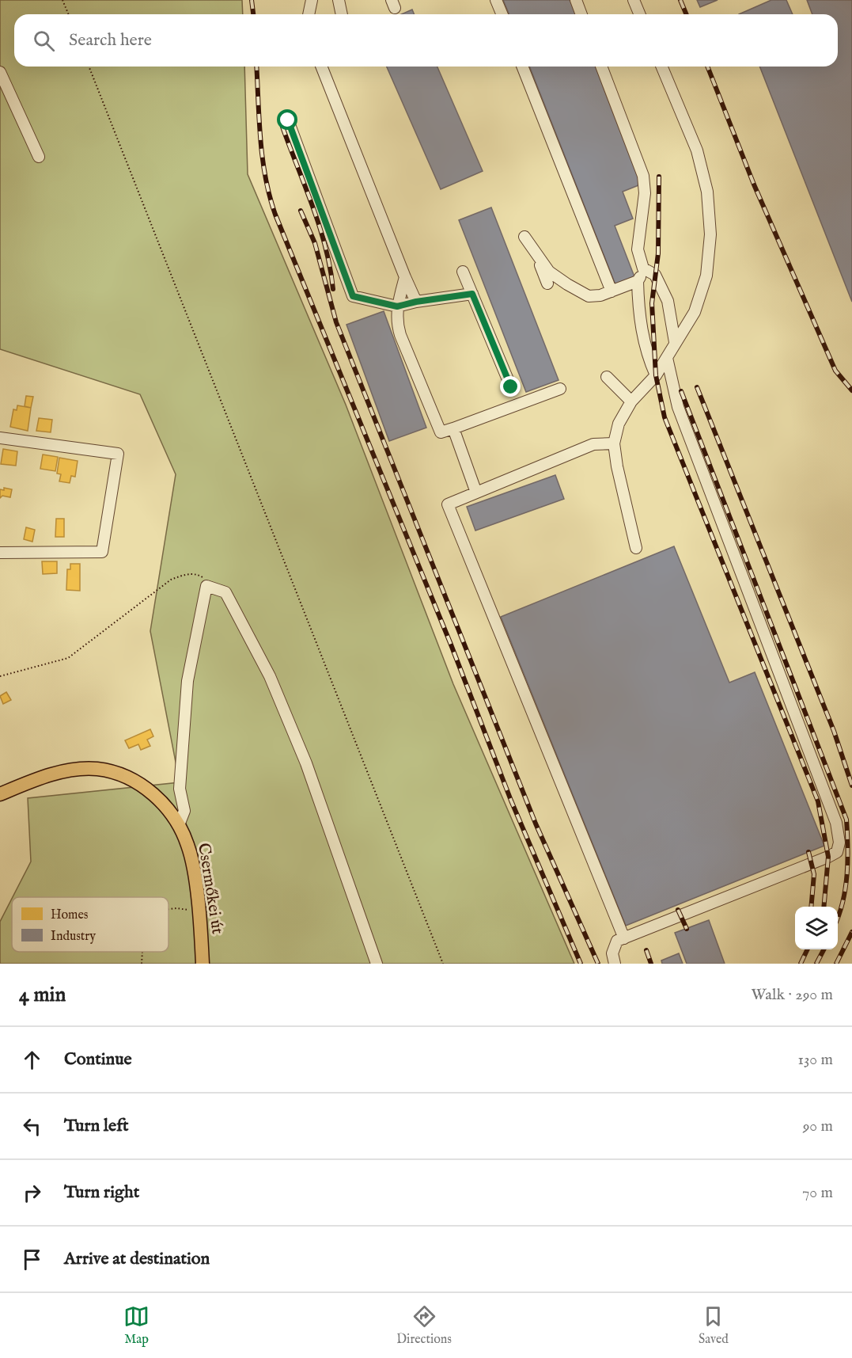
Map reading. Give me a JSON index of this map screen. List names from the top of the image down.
{
  "streets": {
    "main road": ["Csermőkei út"]
  },
  "legend": ["Homes", "Industry"],
  "page": {
    "search": "Search here",
    "heading": ["4 min", "Walk · 290 m"],
    "list": [
      ["Continue", "130 m"],
      ["Turn left", "90 m"],
      ["Turn right", "70 m"],
      "Arrive at destination"
    ],
    "nav": ["Map", "Directions", "Saved"]
  }
}
